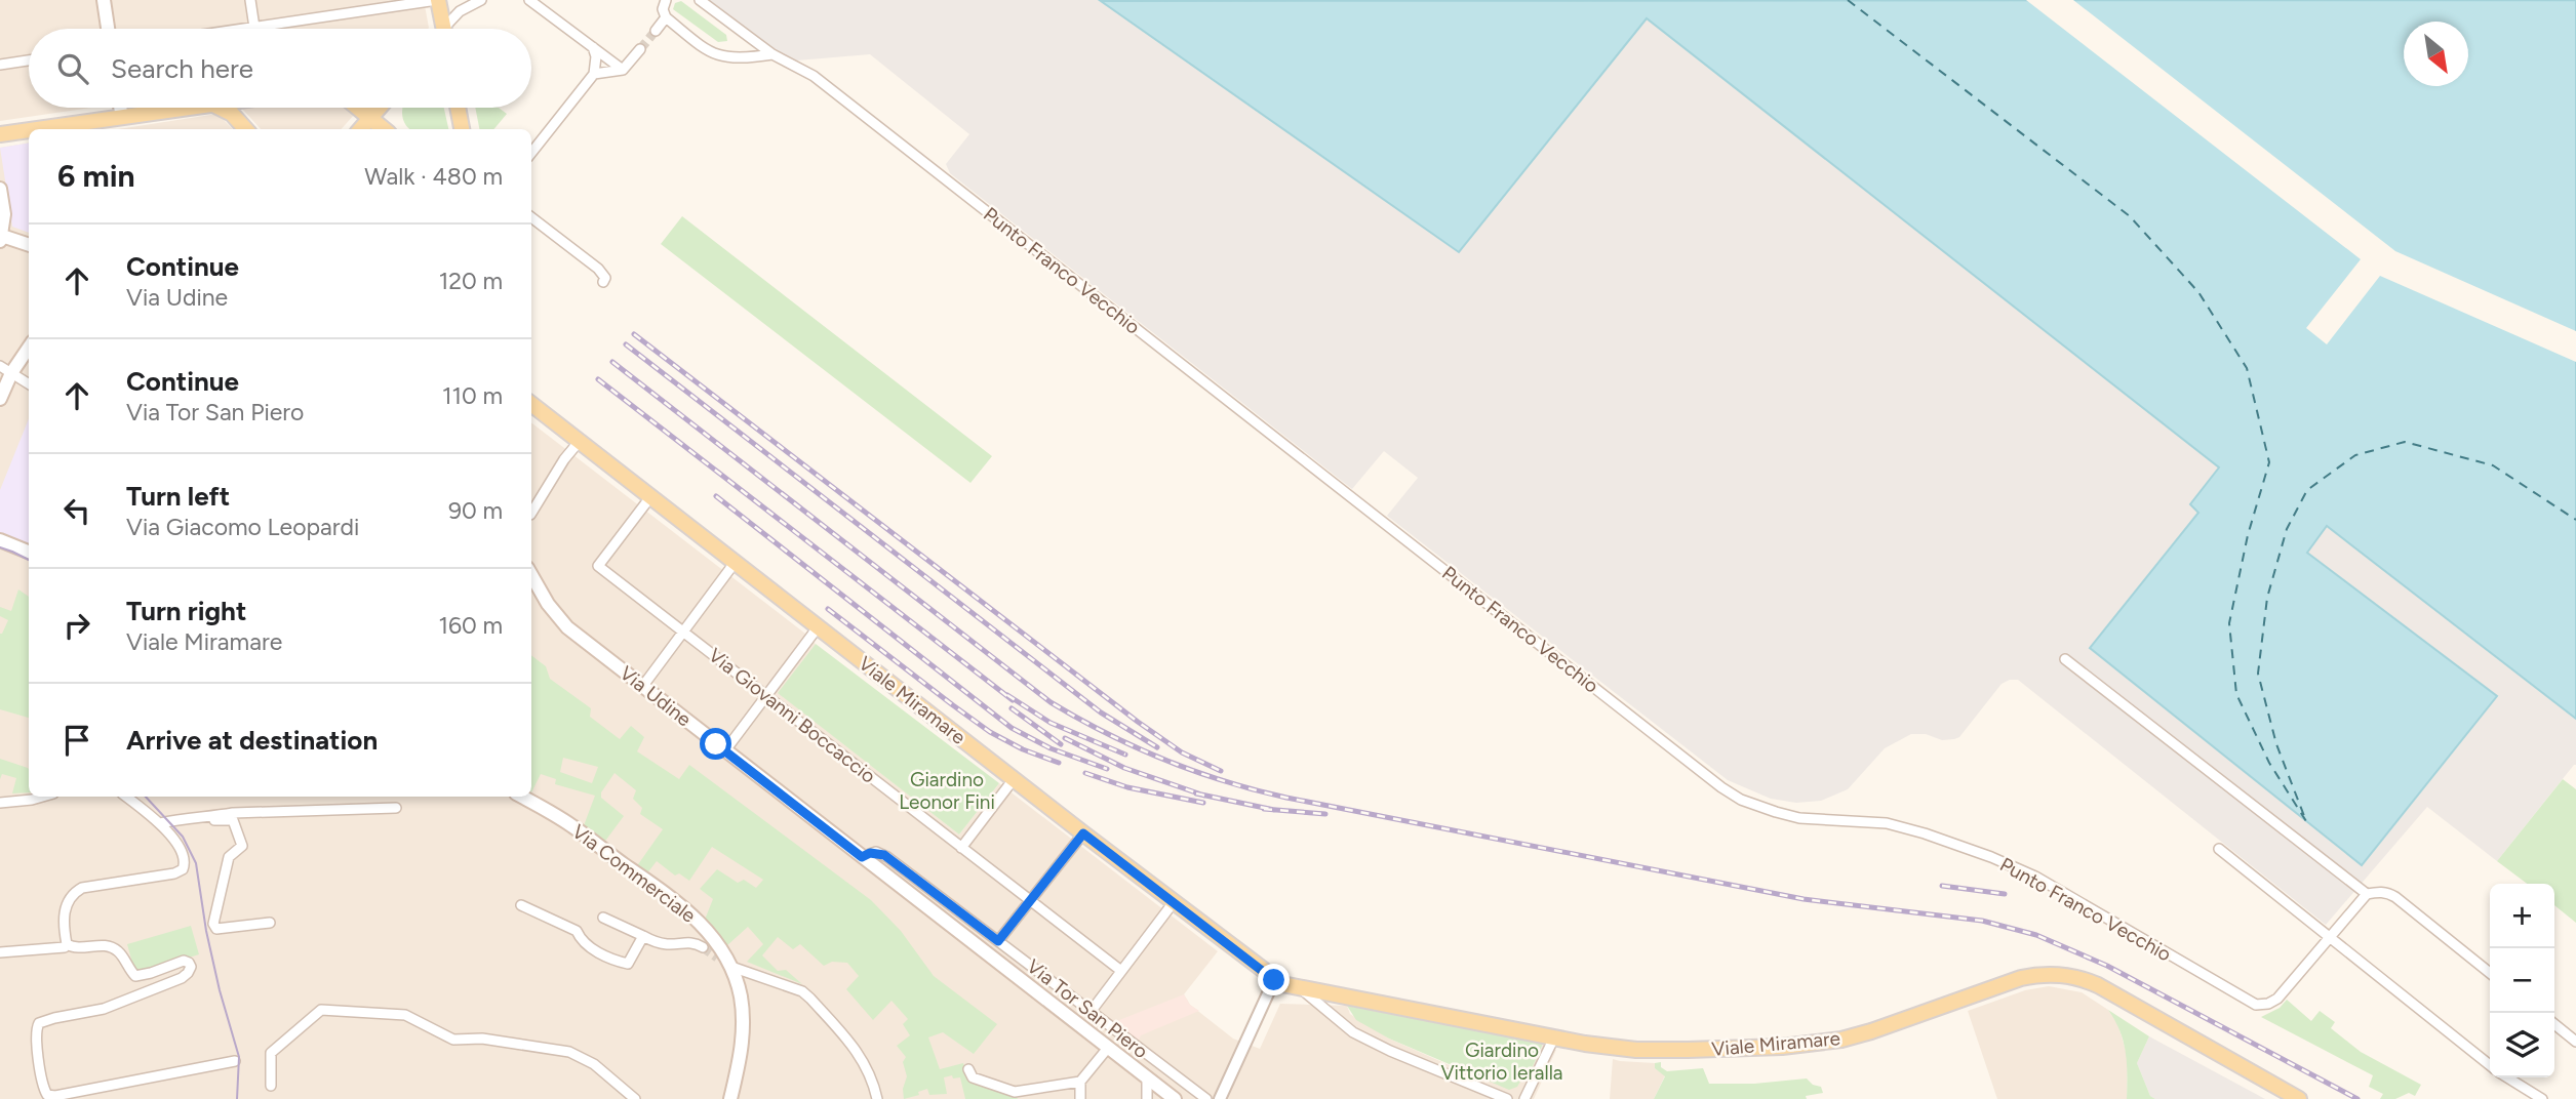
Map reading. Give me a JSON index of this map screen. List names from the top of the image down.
{
  "streets": {
    "main road": ["Via Udine", "Viale Miramare", "Via Commerciale"],
    "street": ["Punto Franco Vecchio", "Via Giovanni Boccaccio", "Via Tor San Piero"]
  },
  "crossings": [
    ["Via Udine", "Via Tor San Piero"],
    ["Viale Miramare", "Via Giovanni Boccaccio"]
  ],
  "parks": ["Giardino Leonor Fini", "Giardino Vittorio Ieralla"],
  "north": "bottom right",
  "page": {
    "search": "Search here",
    "heading": ["6 min", "Walk · 480 m"],
    "list": [
      ["Continue", "Via Udine", "120 m"],
      ["Continue", "Via Tor San Piero", "110 m"],
      ["Turn left", "Via Giacomo Leopardi", "90 m"],
      ["Turn right", "Viale Miramare", "160 m"],
      "Arrive at destination"
    ],
    "map_buttons": ["+", "−"]
  }
}
